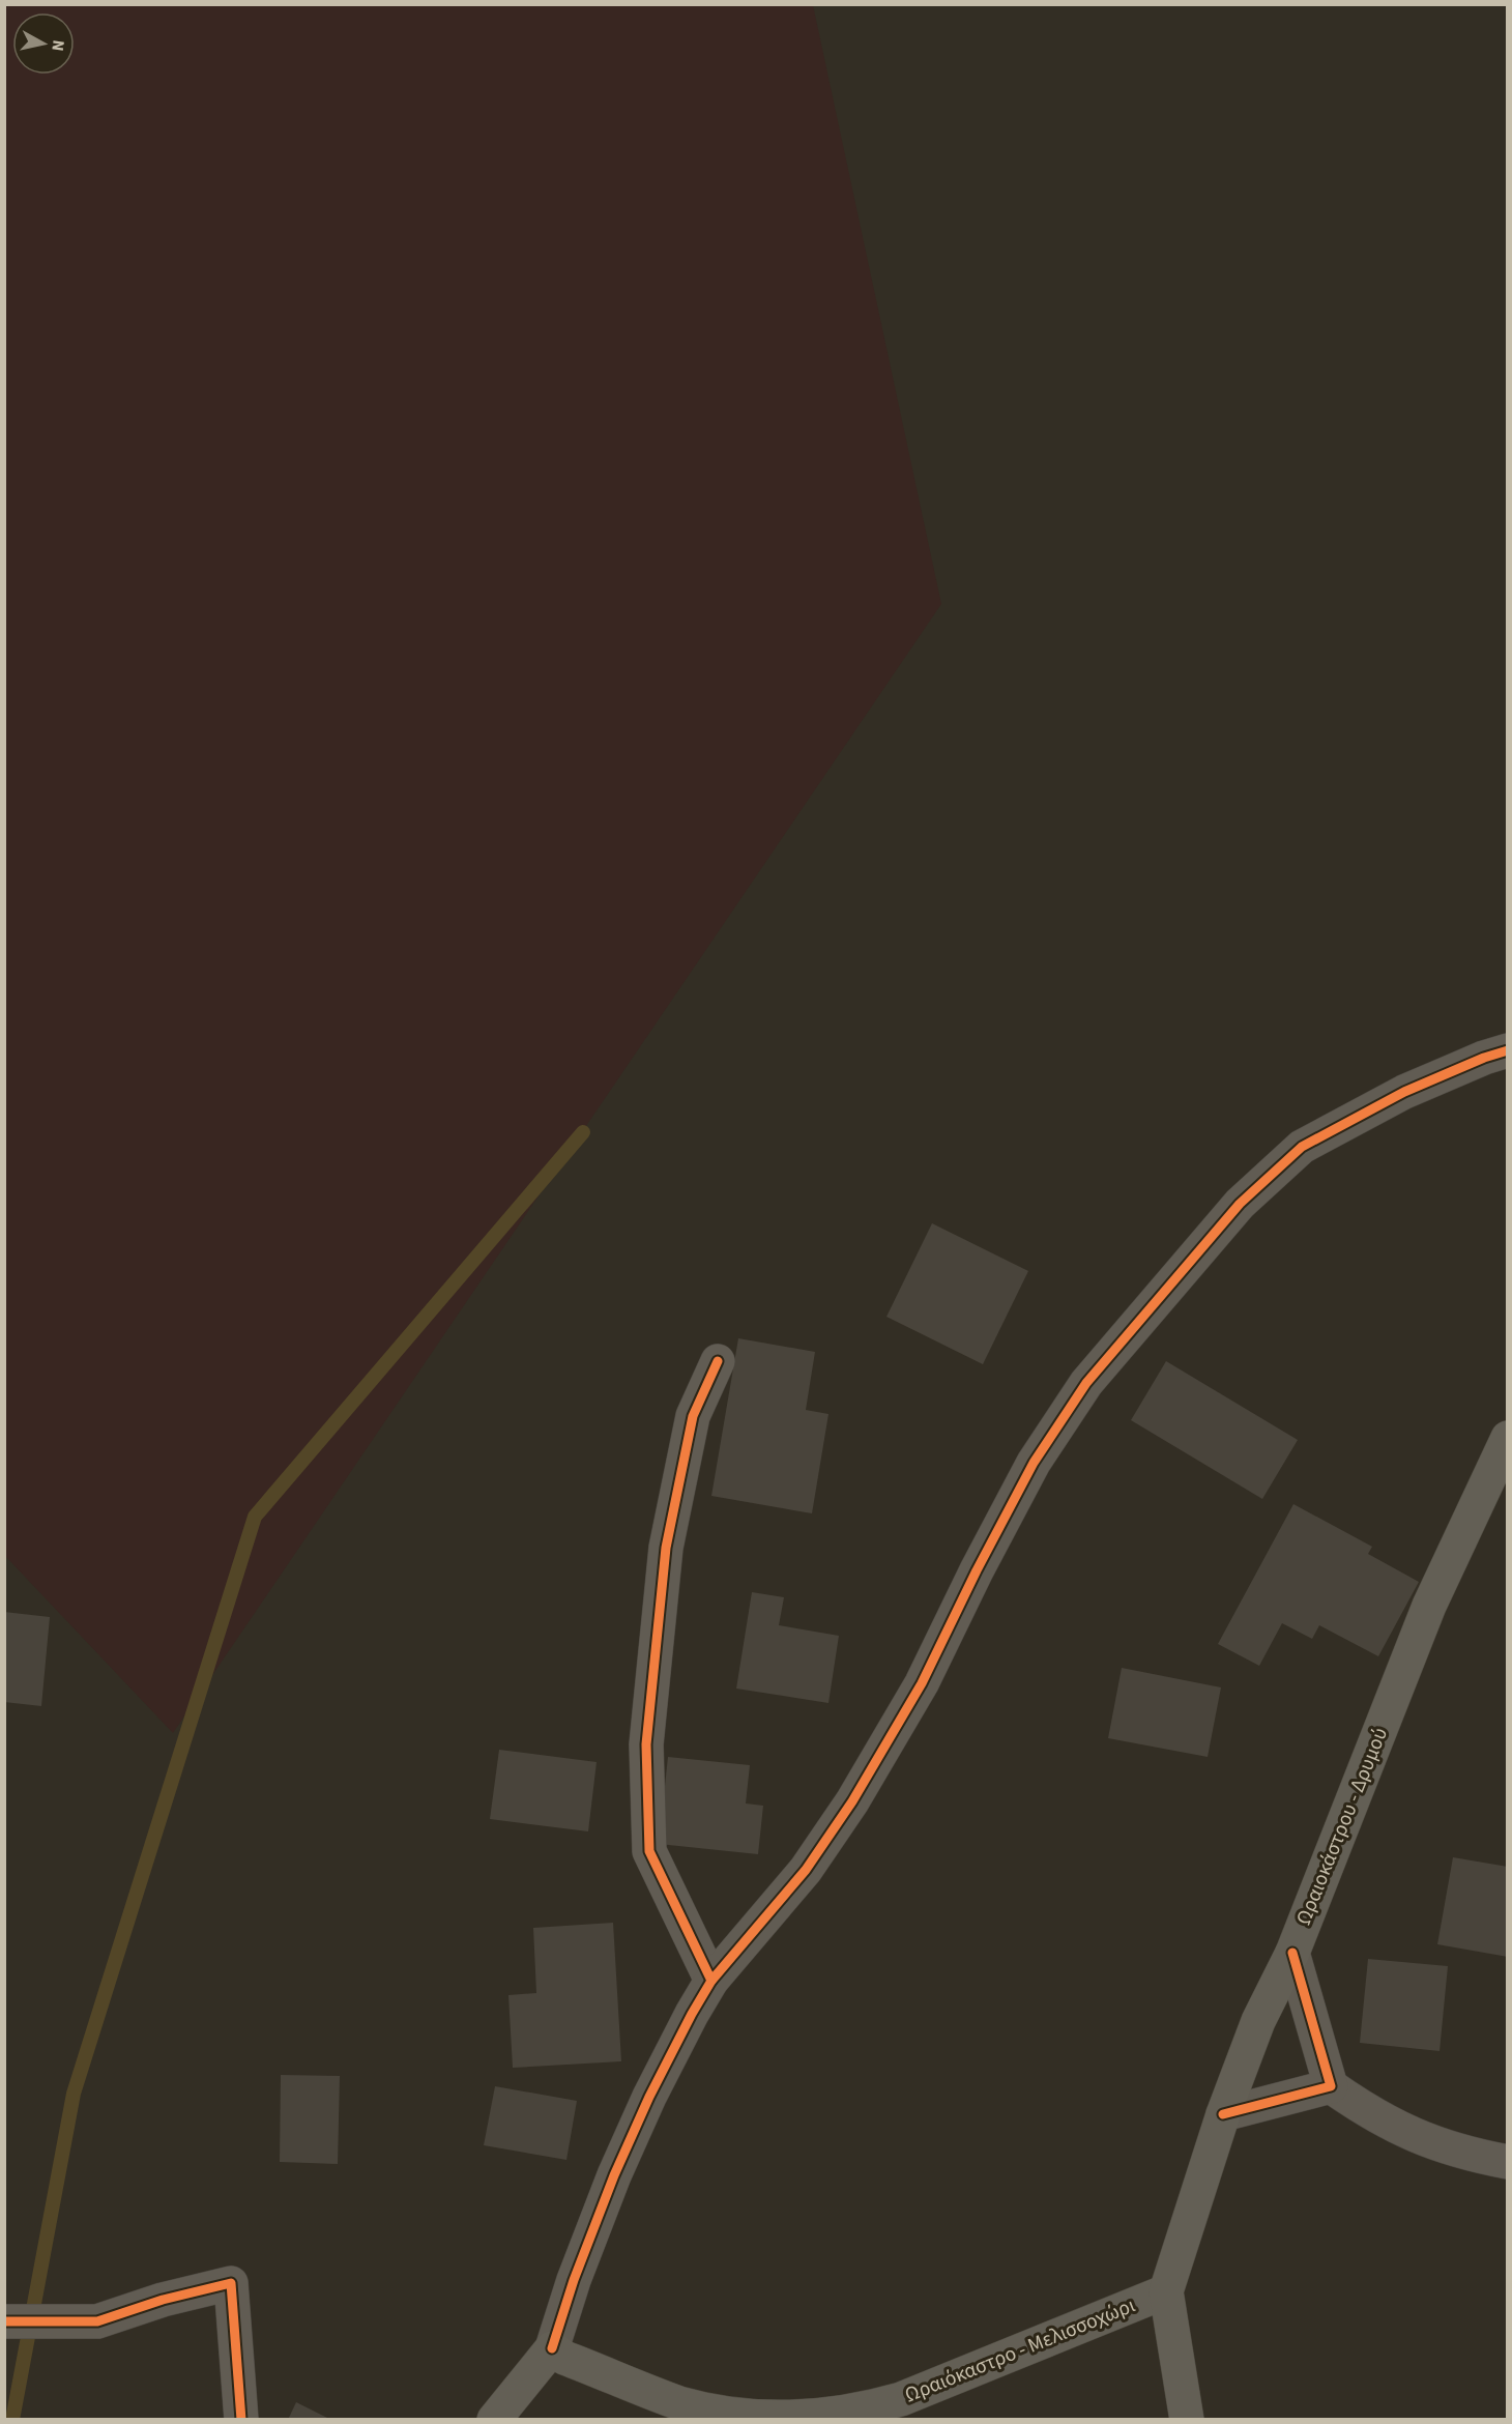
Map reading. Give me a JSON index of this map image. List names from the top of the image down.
{
  "streets": {
    "main road": ["Ωραιοκάστρου - Δρυμού", "Ωραιόκαστρο - Μελισσοχώρι"]
  },
  "crossings": [
    ["Ωραιοκάστρου - Δρυμού", "Ωραιόκαστρο - Μελισσοχώρι"]
  ],
  "north": "right"
}
